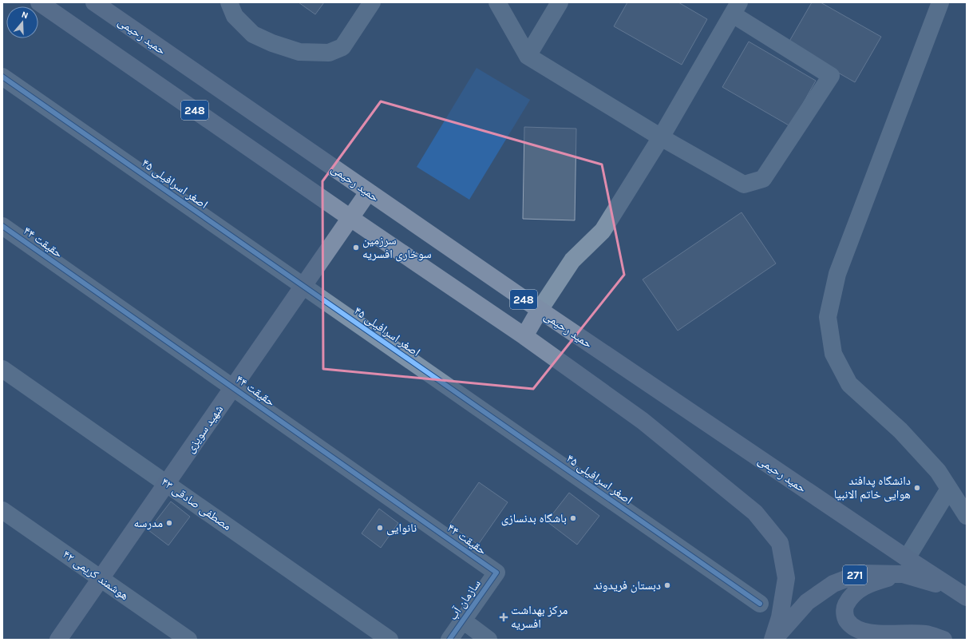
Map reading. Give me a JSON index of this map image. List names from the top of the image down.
{
  "streets": {
    "main road": [
      "حمید رحیمی",
      "248",
      "شهید سویزی",
      "271"
    ],
    "street": [
      "اصغر اسرافیلی ۴۵",
      "حقیقت ۴۴",
      "مصطفی صادقی ۴۳",
      "هوشمند کریمی ۴۲",
      "سازمان آب"
    ]
  },
  "crossings": [
    ["حمید رحیمی", "شهید سویزی"],
    ["حمید رحیمی", "271"],
    ["248", "شهید سویزی"],
    ["248", "271"],
    ["اصغر اسرافیلی ۴۵", "شهید سویزی"],
    ["حقیقت ۴۴", "شهید سویزی"],
    ["حقیقت ۴۴", "سازمان آب"],
    ["شهید سویزی", "مصطفی صادقی ۴۳"],
    ["شهید سویزی", "هوشمند کریمی ۴۲"]
  ],
  "places": {
    "other": [
      "سرزمین سوخاری افسریه",
      "دانشگاه پدافند هوایی خاتم الانبیا",
      "باشگاه بدنسازی",
      "مدرسه",
      "نانوایی",
      "دبستان فریدوند"
    ],
    "health": ["مرکز بهداشت افسریه"]
  },
  "north": "top"
}
